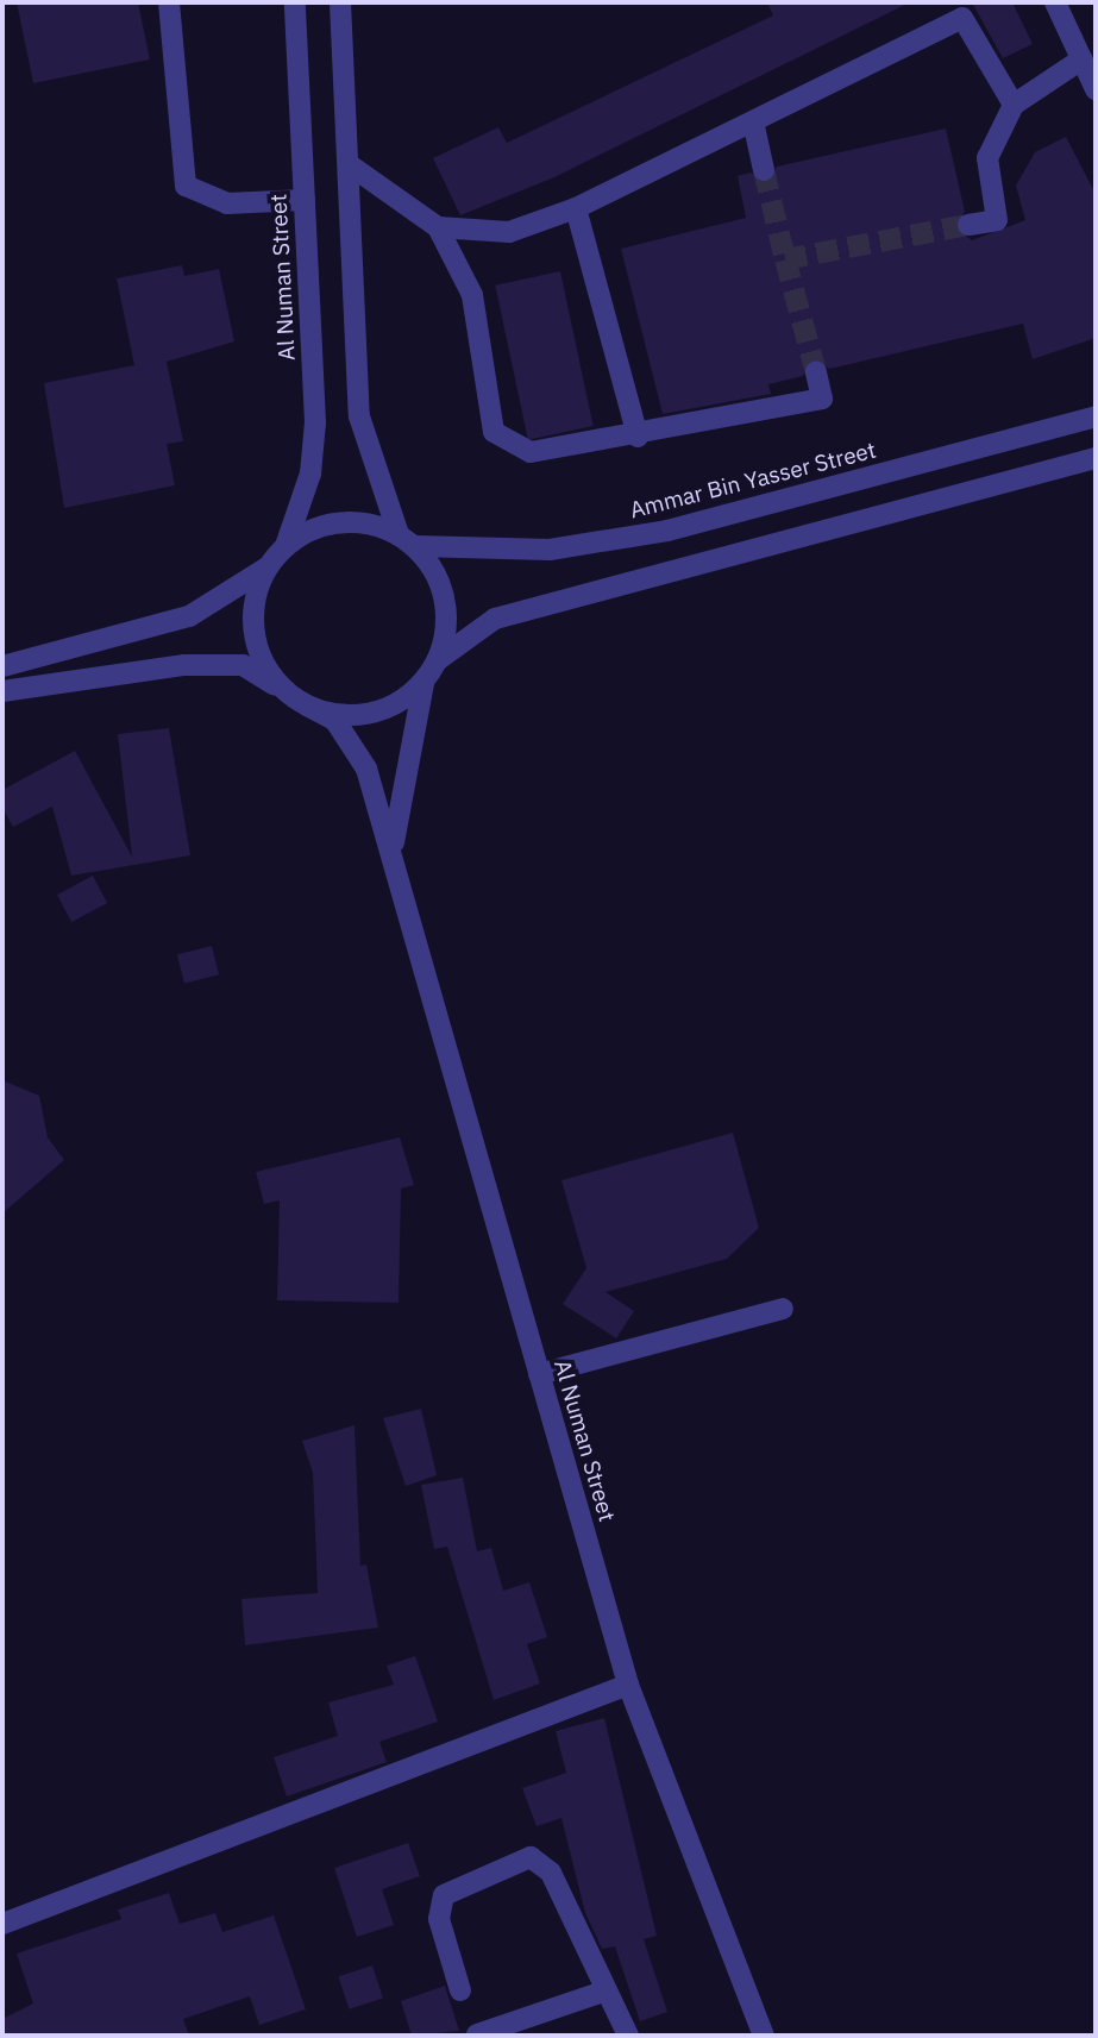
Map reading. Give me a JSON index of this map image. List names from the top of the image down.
{
  "streets": {
    "street": ["Al Numan Street", "Ammar Bin Yasser Street"]
  },
  "crossings": [
    ["Al Numan Street", "Ammar Bin Yasser Street"]
  ]
}
